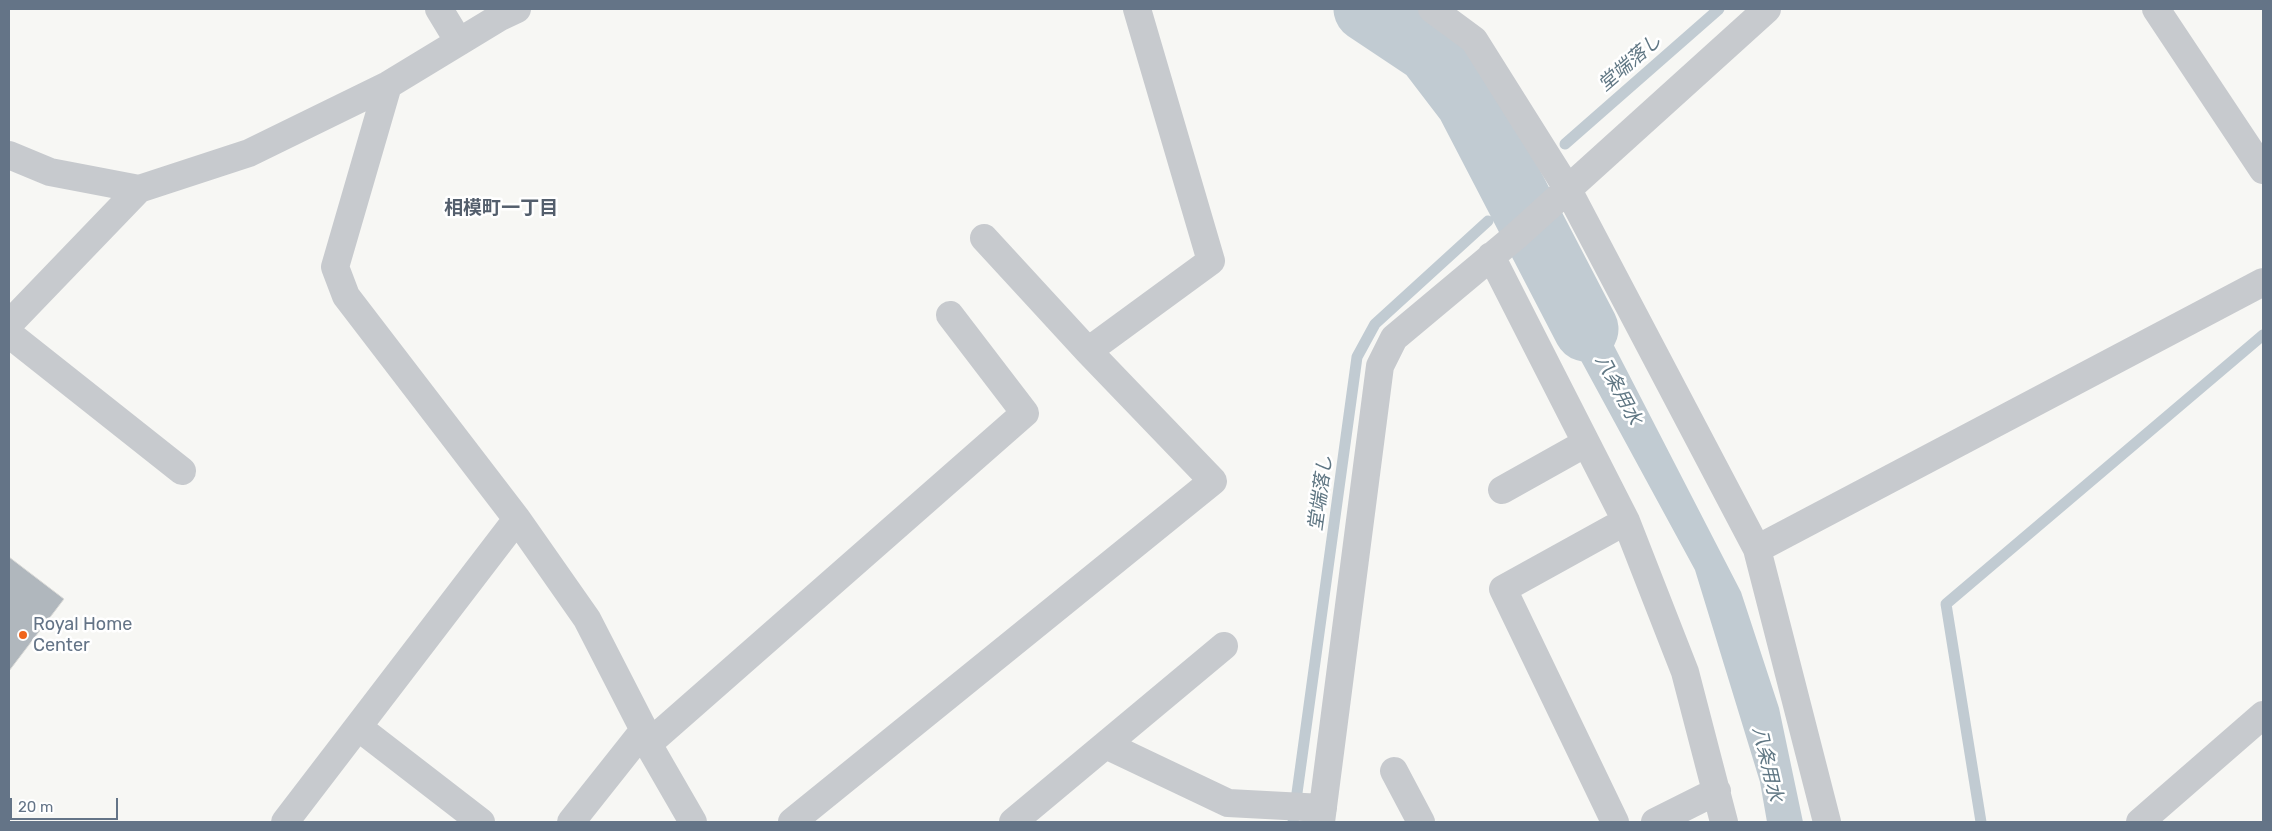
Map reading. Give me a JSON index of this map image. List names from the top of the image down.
{
  "districts": ["相模町一丁目"],
  "water": ["堂端落し", "八条用水"],
  "places": ["Royal Home Center"],
  "scale_bar": "20 m"
}
